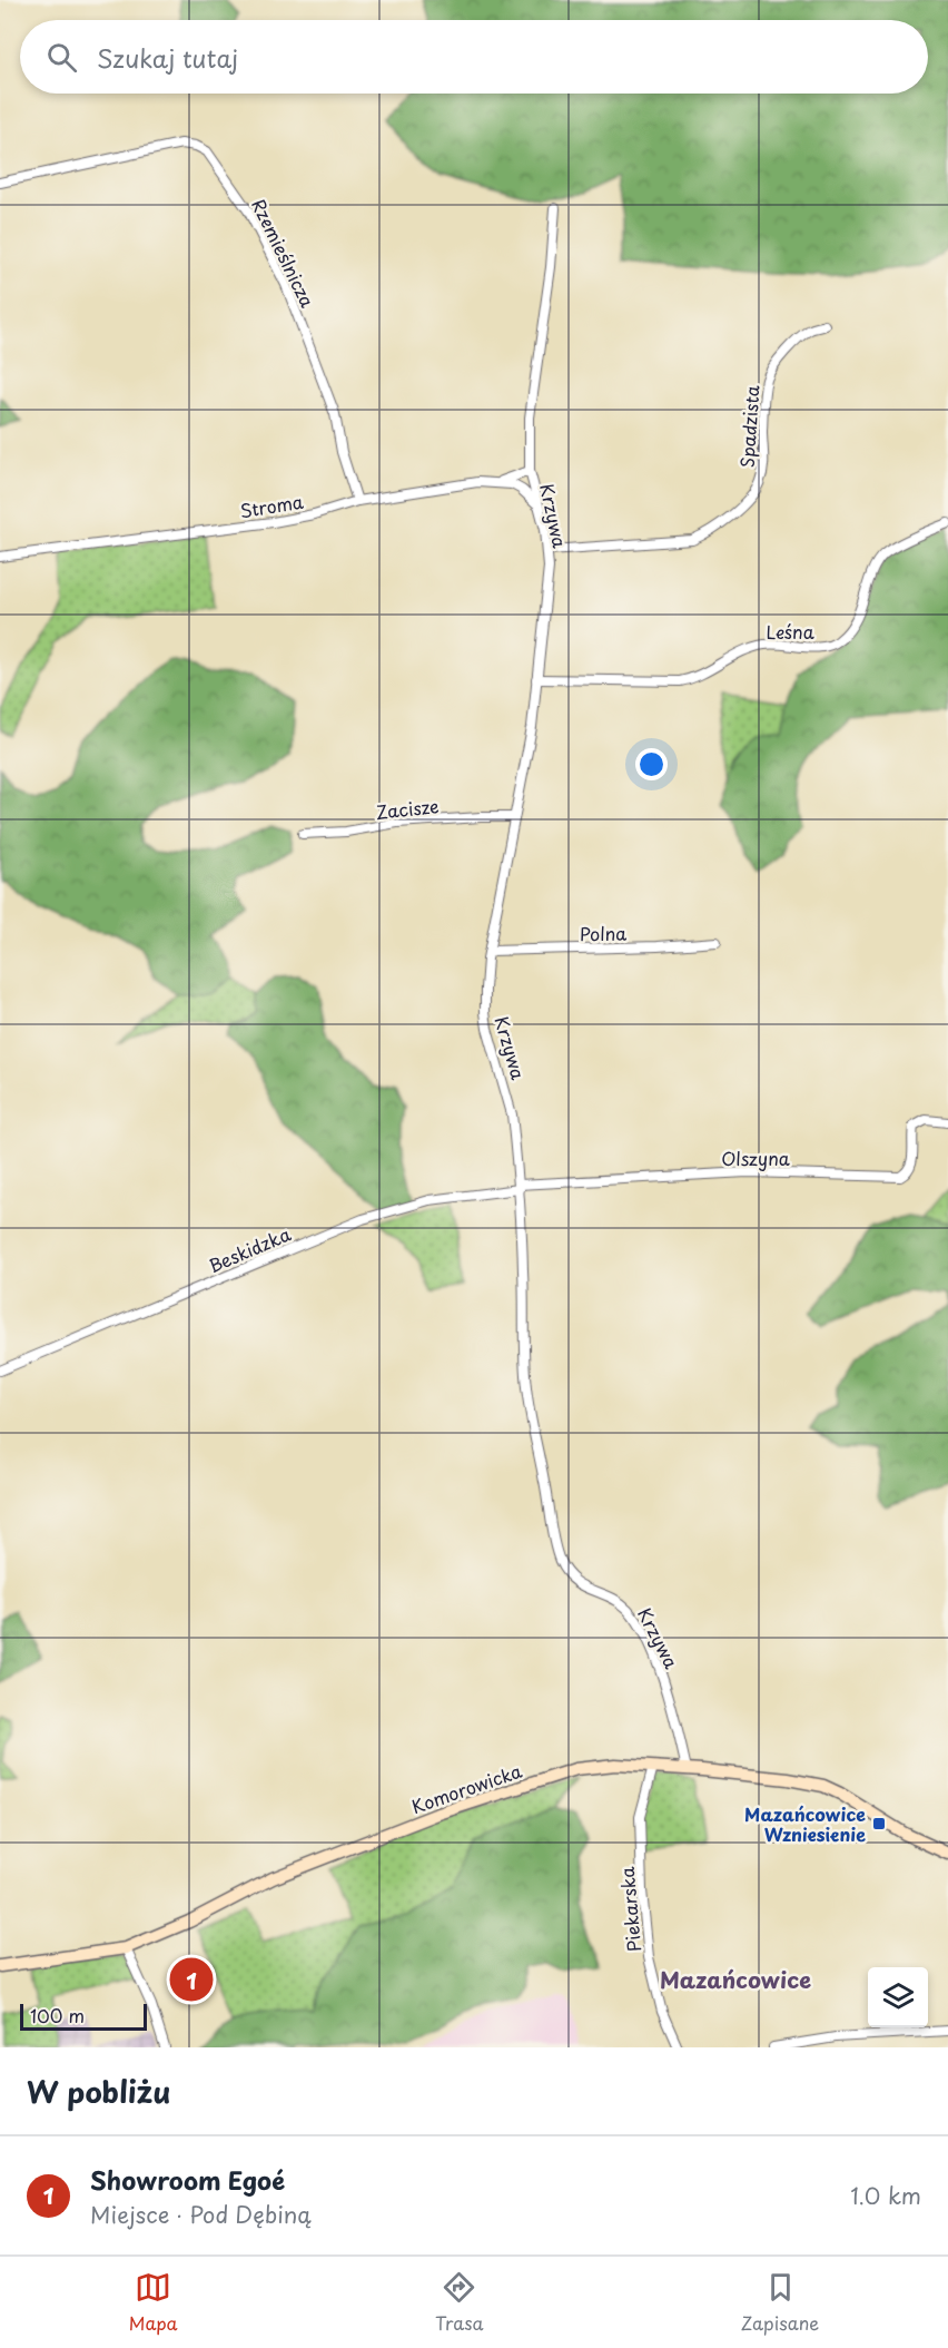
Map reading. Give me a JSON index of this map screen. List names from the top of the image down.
{
  "streets": {
    "street": [
      "Rzemieślnicza",
      "Spadzista",
      "Stroma",
      "Krzywa",
      "Leśna",
      "Zacisze",
      "Polna",
      "Olszyna",
      "Beskidzka",
      "Komorowicka",
      "Piekarska"
    ]
  },
  "crossings": [
    ["Rzemieślnicza", "Stroma"],
    ["Spadzista", "Krzywa"],
    ["Krzywa", "Leśna"],
    ["Krzywa", "Zacisze"],
    ["Krzywa", "Polna"],
    ["Krzywa", "Olszyna"],
    ["Krzywa", "Beskidzka"],
    ["Krzywa", "Komorowicka"],
    ["Olszyna", "Beskidzka"],
    ["Komorowicka", "Piekarska"]
  ],
  "districts": ["Mazańcowice"],
  "places": {
    "transit": ["Mazańcowice Wzniesienie"]
  },
  "scale_bar": "100 m",
  "page": {
    "search": "Szukaj tutaj",
    "pins": "1",
    "scale": "100 m",
    "heading": "W pobliżu",
    "list": [
      {
        "mark": "1",
        "name": "Showroom Egoé",
        "note": "Miejsce · Pod Dębiną",
        "value": "1.0 km"
      }
    ],
    "nav": ["Mapa", "Trasa", "Zapisane"]
  }
}
